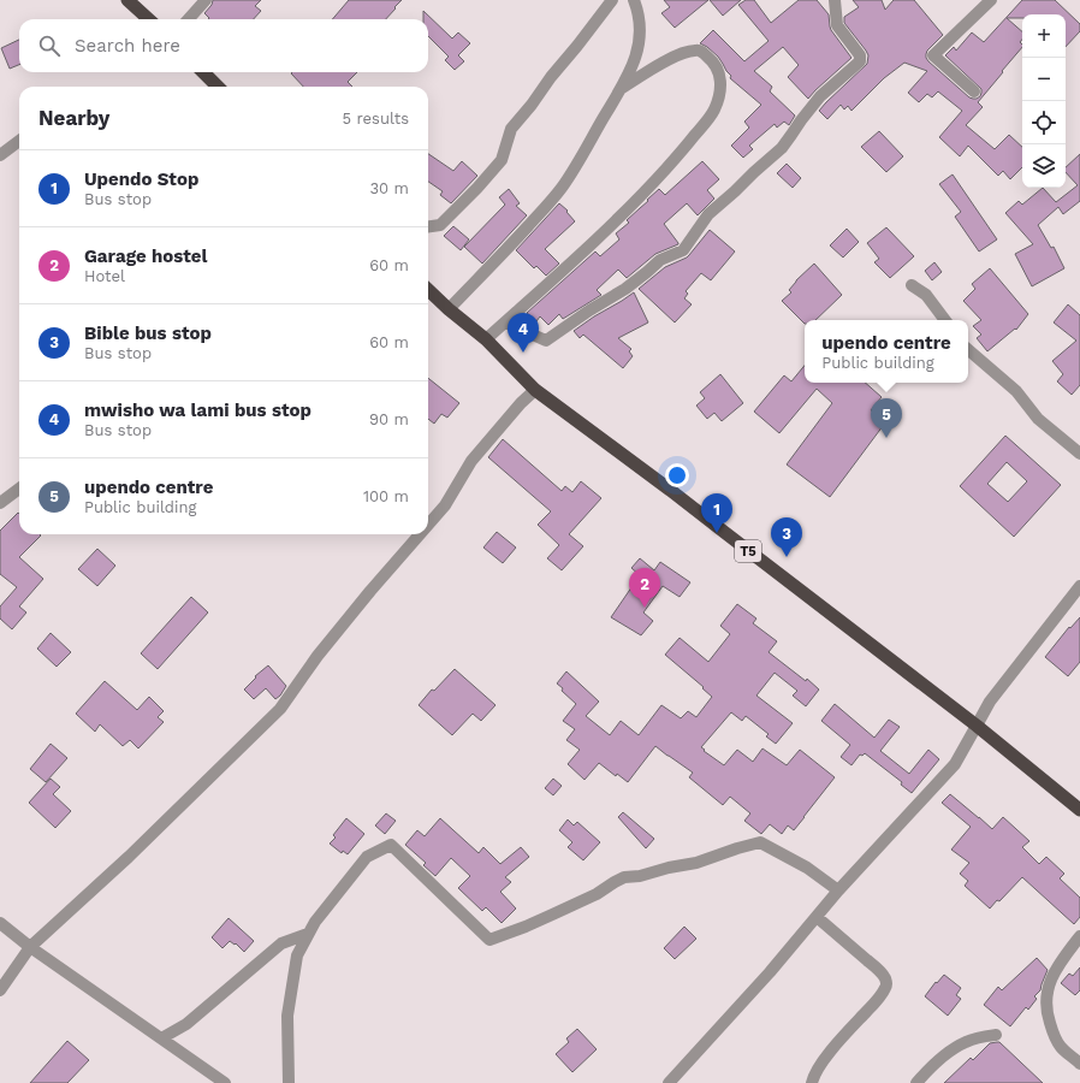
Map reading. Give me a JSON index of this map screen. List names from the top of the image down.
{
  "streets": {
    "highway": ["T5"]
  },
  "page": {
    "map_buttons": ["+", "−"],
    "search": "Search here",
    "heading": ["Nearby", "5 results"],
    "list": [
      {
        "mark": "1",
        "name": "Upendo Stop",
        "note": "Bus stop",
        "value": "30 m"
      },
      {
        "mark": "2",
        "name": "Garage hostel",
        "note": "Hotel",
        "value": "60 m"
      },
      {
        "mark": "3",
        "name": "Bible bus stop",
        "note": "Bus stop",
        "value": "60 m"
      },
      {
        "mark": "4",
        "name": "mwisho wa lami bus stop",
        "note": "Bus stop",
        "value": "90 m"
      },
      {
        "mark": "5",
        "name": "upendo centre",
        "note": "Public building",
        "value": "100 m"
      }
    ],
    "pins": [
      "4",
      "5",
      "1",
      "3",
      "2"
    ],
    "popup": ["upendo centre", "Public building"]
  }
}
